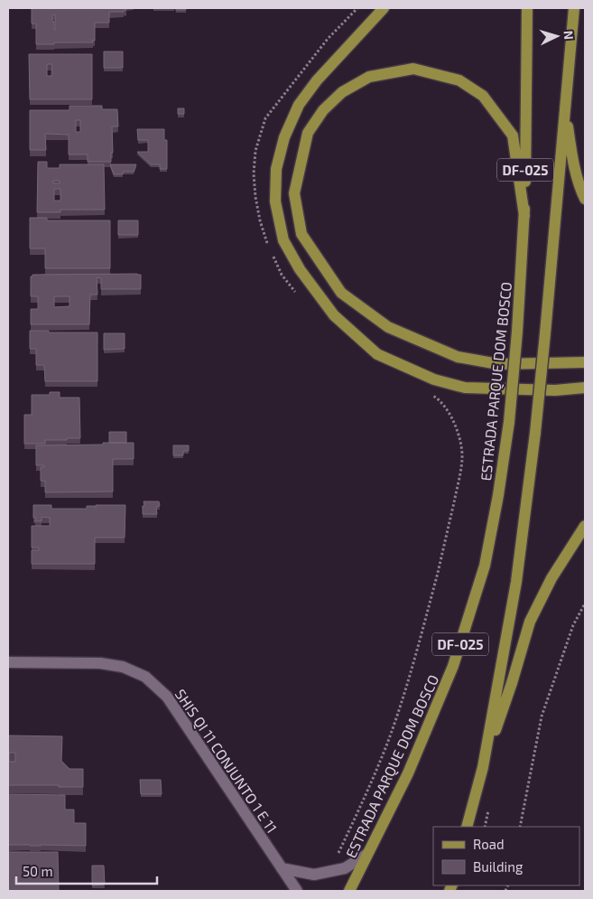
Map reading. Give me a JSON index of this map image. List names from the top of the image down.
{
  "streets": {
    "main road": ["DF-025", "ESTRADA PARQUE DOM BOSCO"],
    "street": ["SHIS QI 11 CONJUNTO 1 E 11"]
  },
  "legend": ["Road", "Building"],
  "scale_bar": "50 m",
  "north": "right"
}
